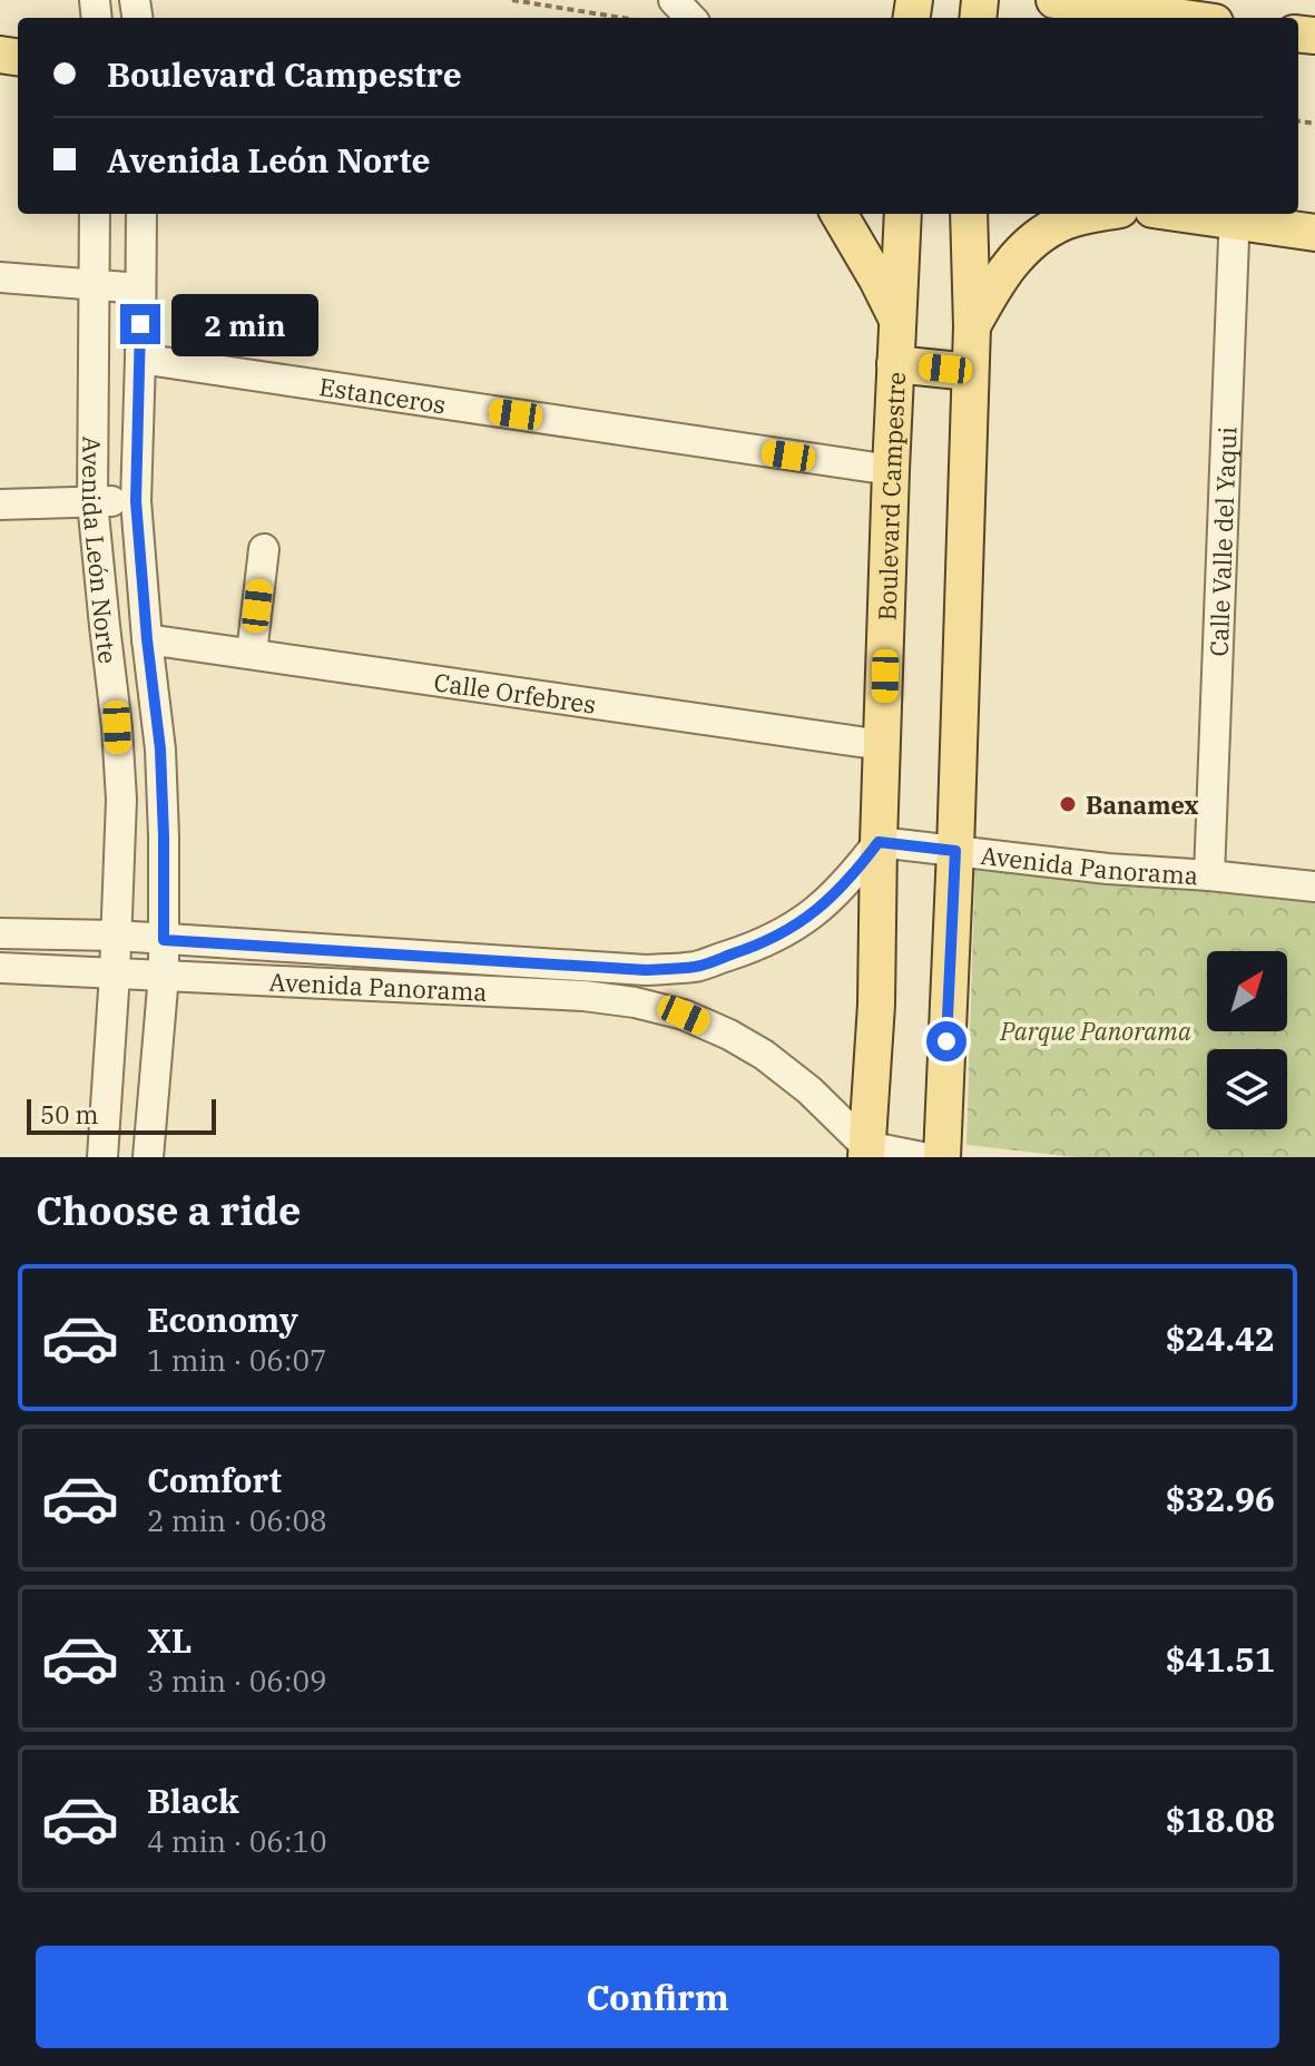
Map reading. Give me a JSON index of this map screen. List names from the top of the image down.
{
  "streets": {
    "main road": ["Boulevard Campestre"],
    "street": [
      "Estanceros",
      "Calle Valle del Yaqui",
      "Avenida León Norte",
      "Calle Orfebres",
      "Avenida Panorama"
    ]
  },
  "crossings": [
    ["Estanceros", "Boulevard Campestre"],
    ["Estanceros", "Avenida León Norte"],
    ["Boulevard Campestre", "Calle Orfebres"],
    ["Boulevard Campestre", "Avenida Panorama"],
    ["Calle Valle del Yaqui", "Avenida Panorama"],
    ["Avenida León Norte", "Calle Orfebres"],
    ["Avenida León Norte", "Avenida Panorama"]
  ],
  "parks": ["Parque Panorama"],
  "places": ["Banamex"],
  "scale_bar": "50 m",
  "north": "top right",
  "page": {
    "banner": ["Boulevard Campestre", "Avenida León Norte"],
    "bubble": "2 min",
    "scale": "50 m",
    "heading": "Choose a ride",
    "list": [
      {
        "name": "Economy",
        "note": "1 min · 06:07",
        "value": "$24.42"
      },
      {
        "name": "Comfort",
        "note": "2 min · 06:08",
        "value": "$32.96"
      },
      {
        "name": "XL",
        "note": "3 min · 06:09",
        "value": "$41.51"
      },
      {
        "name": "Black",
        "note": "4 min · 06:10",
        "value": "$18.08"
      }
    ],
    "buttons": "Confirm"
  }
}
